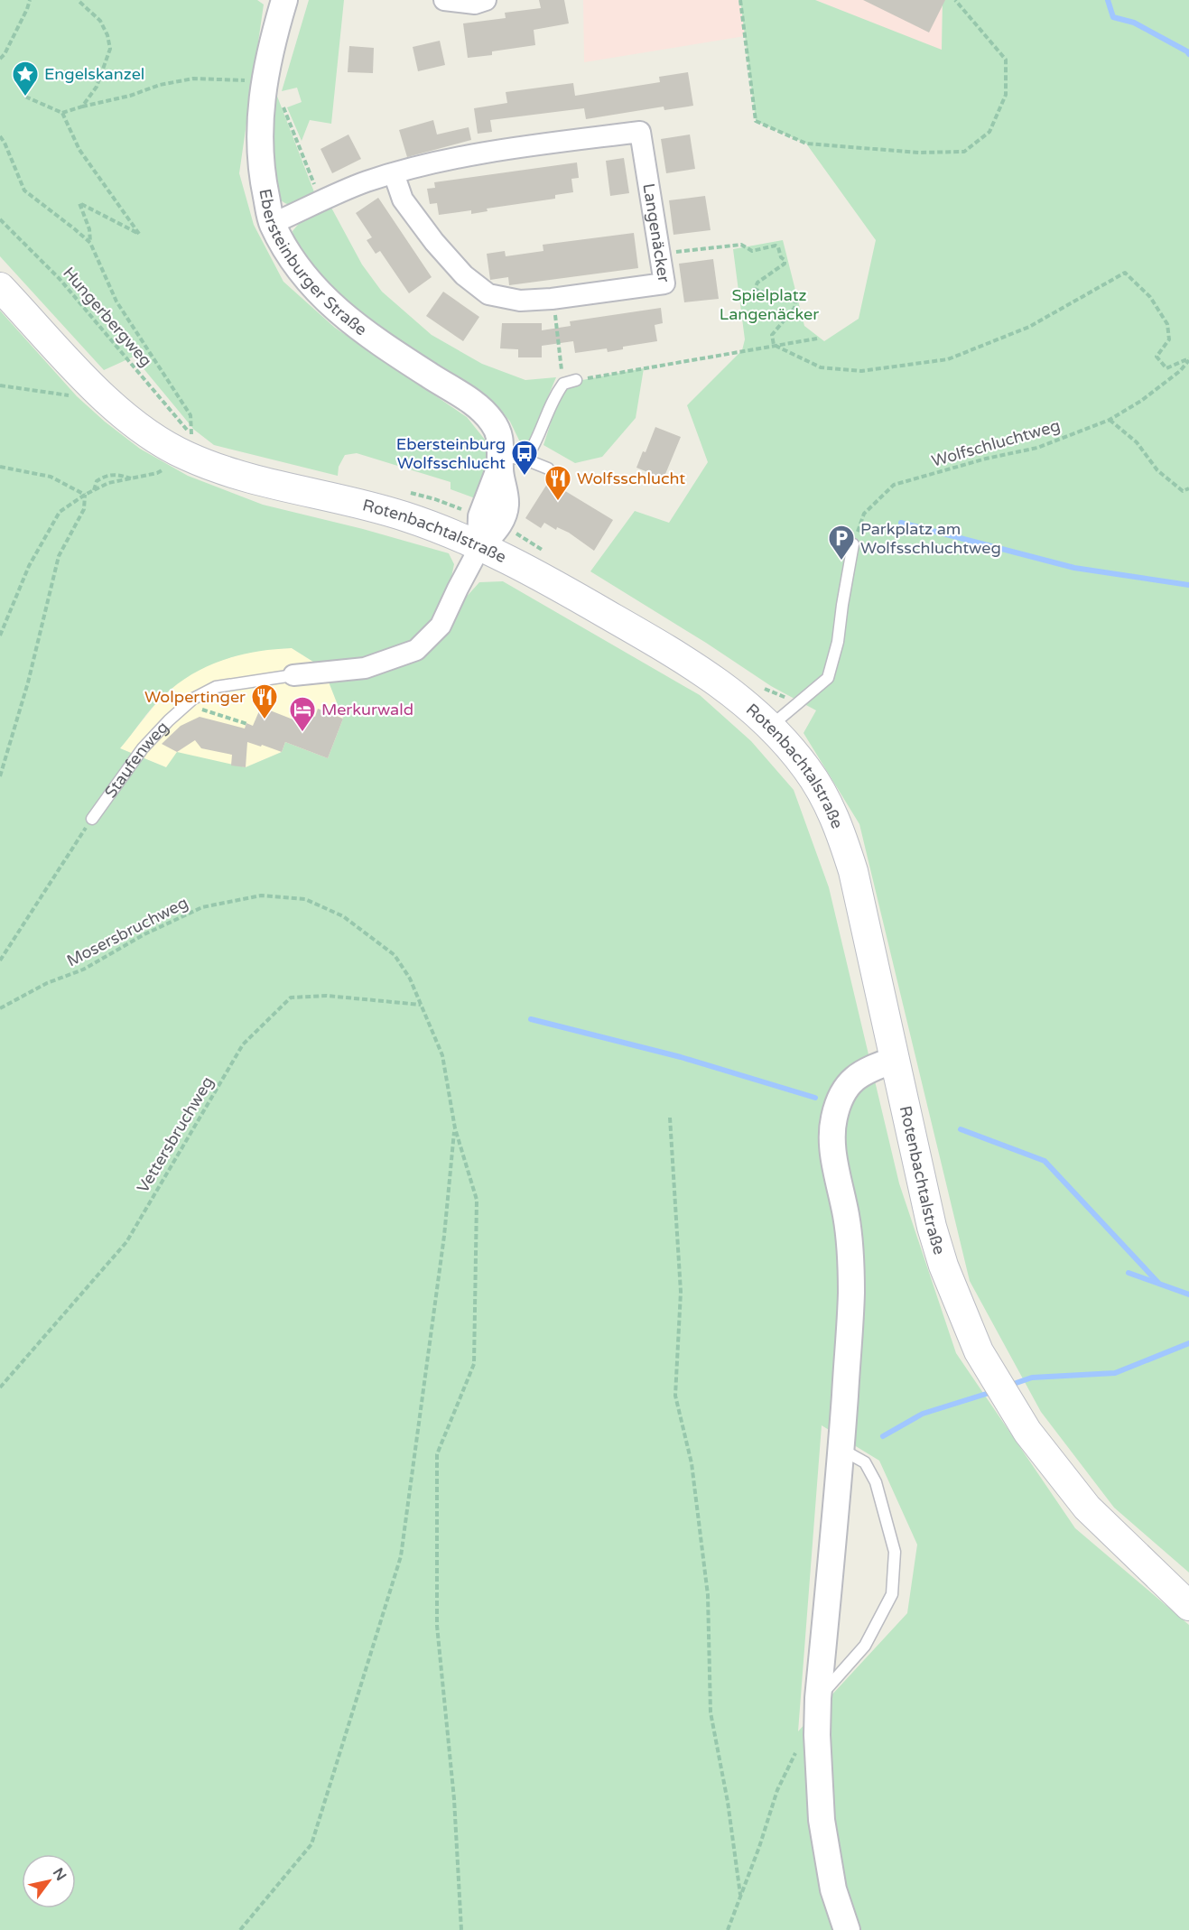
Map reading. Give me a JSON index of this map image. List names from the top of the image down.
{
  "streets": {
    "main road": ["Rotenbachtalstraße"],
    "street": ["Langenäcker", "Ebersteinburger Straße", "Staufenweg"],
    "path": [
      "Hungerbergweg",
      "Wolfschluchtweg",
      "Mosersbruchweg",
      "Vettersbruchweg"
    ]
  },
  "crossings": [
    ["Langenäcker", "Ebersteinburger Straße"],
    ["Ebersteinburger Straße", "Rotenbachtalstraße"],
    ["Ebersteinburger Straße", "Staufenweg"],
    ["Hungerbergweg", "Rotenbachtalstraße"],
    ["Rotenbachtalstraße", "Staufenweg"],
    ["Mosersbruchweg", "Vettersbruchweg"]
  ],
  "parks": ["Spielplatz Langenäcker"],
  "places": {
    "place": ["Engelskanzel"],
    "bus stop": ["Ebersteinburg Wolfsschlucht"],
    "restaurant": ["Wolfsschlucht", "Wolpertinger"],
    "parking": ["Parkplatz am Wolfsschluchtweg"],
    "hotel": ["Merkurwald"]
  },
  "north": "top right"
}
